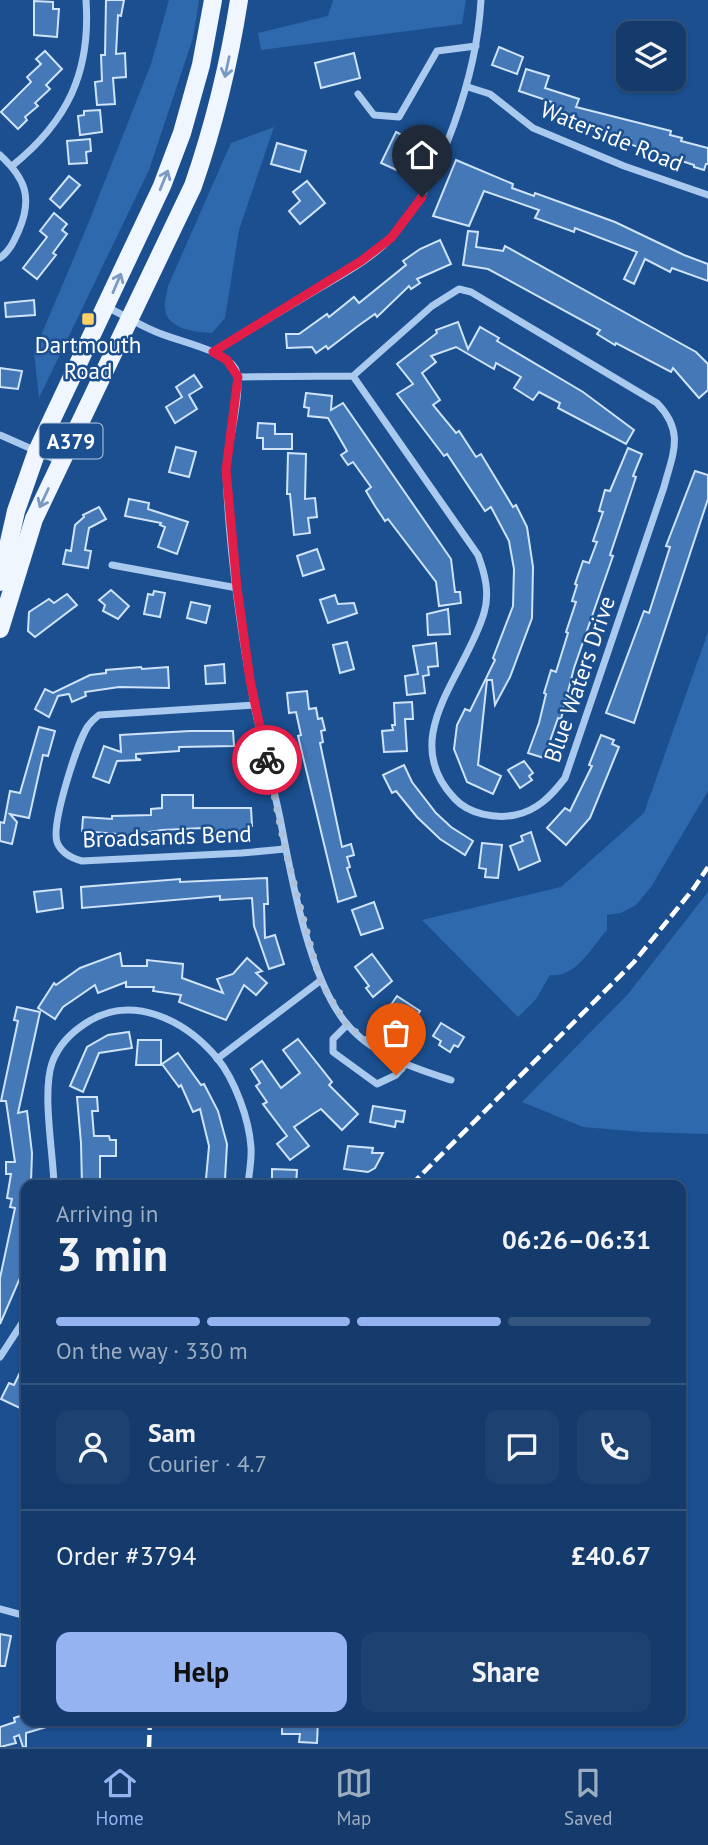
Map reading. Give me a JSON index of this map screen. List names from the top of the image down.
{
  "streets": {
    "main road": ["A379"],
    "street": ["Waterside Road", "Blue Waters Drive", "Broadsands Bend"]
  },
  "places": {
    "transit": ["Dartmouth Road"]
  },
  "page": {
    "heading": ["3 min", "Arriving in", "06:26–06:31"],
    "panel": [
      "Sam",
      "Courier · 4.7",
      "Order #3794",
      "£40.67"
    ],
    "bar": "On the way · 330 m",
    "buttons": ["Help", "Share"],
    "tabs": ["Home", "Map", "Saved"]
  }
}
